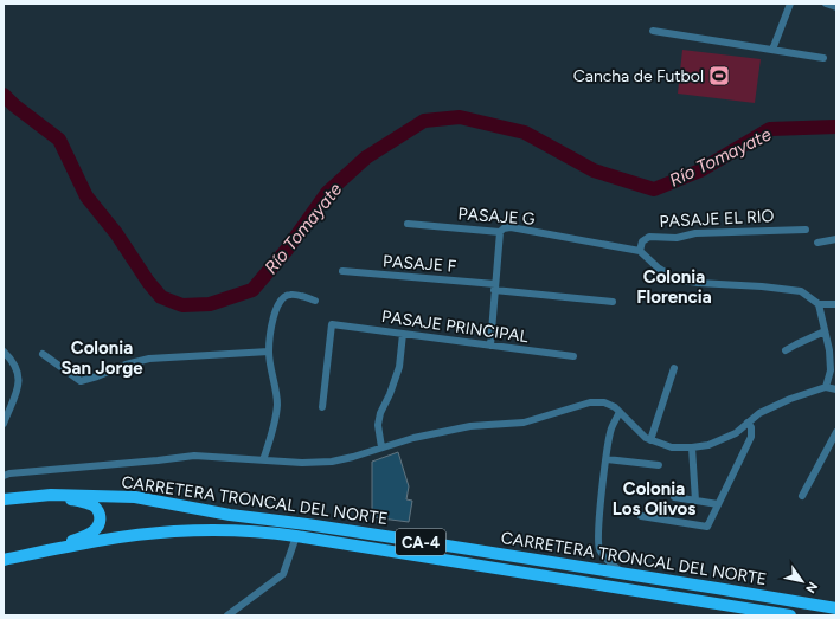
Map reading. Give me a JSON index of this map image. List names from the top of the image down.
{
  "streets": {
    "main road": ["CARRETERA TRONCAL DEL NORTE", "CA-4"],
    "street": [
      "PASAJE G",
      "PASAJE EL RIO",
      "PASAJE F",
      "PASAJE PRINCIPAL"
    ]
  },
  "crossings": [
    ["PASAJE G", "PASAJE EL RIO"]
  ],
  "districts": ["Colonia Florencia", "Colonia San Jorge", "Colonia Los Olivos"],
  "water": ["Río Tomayate"],
  "places": {
    "sports": ["Cancha de Futbol"]
  },
  "north": "bottom right"
}
